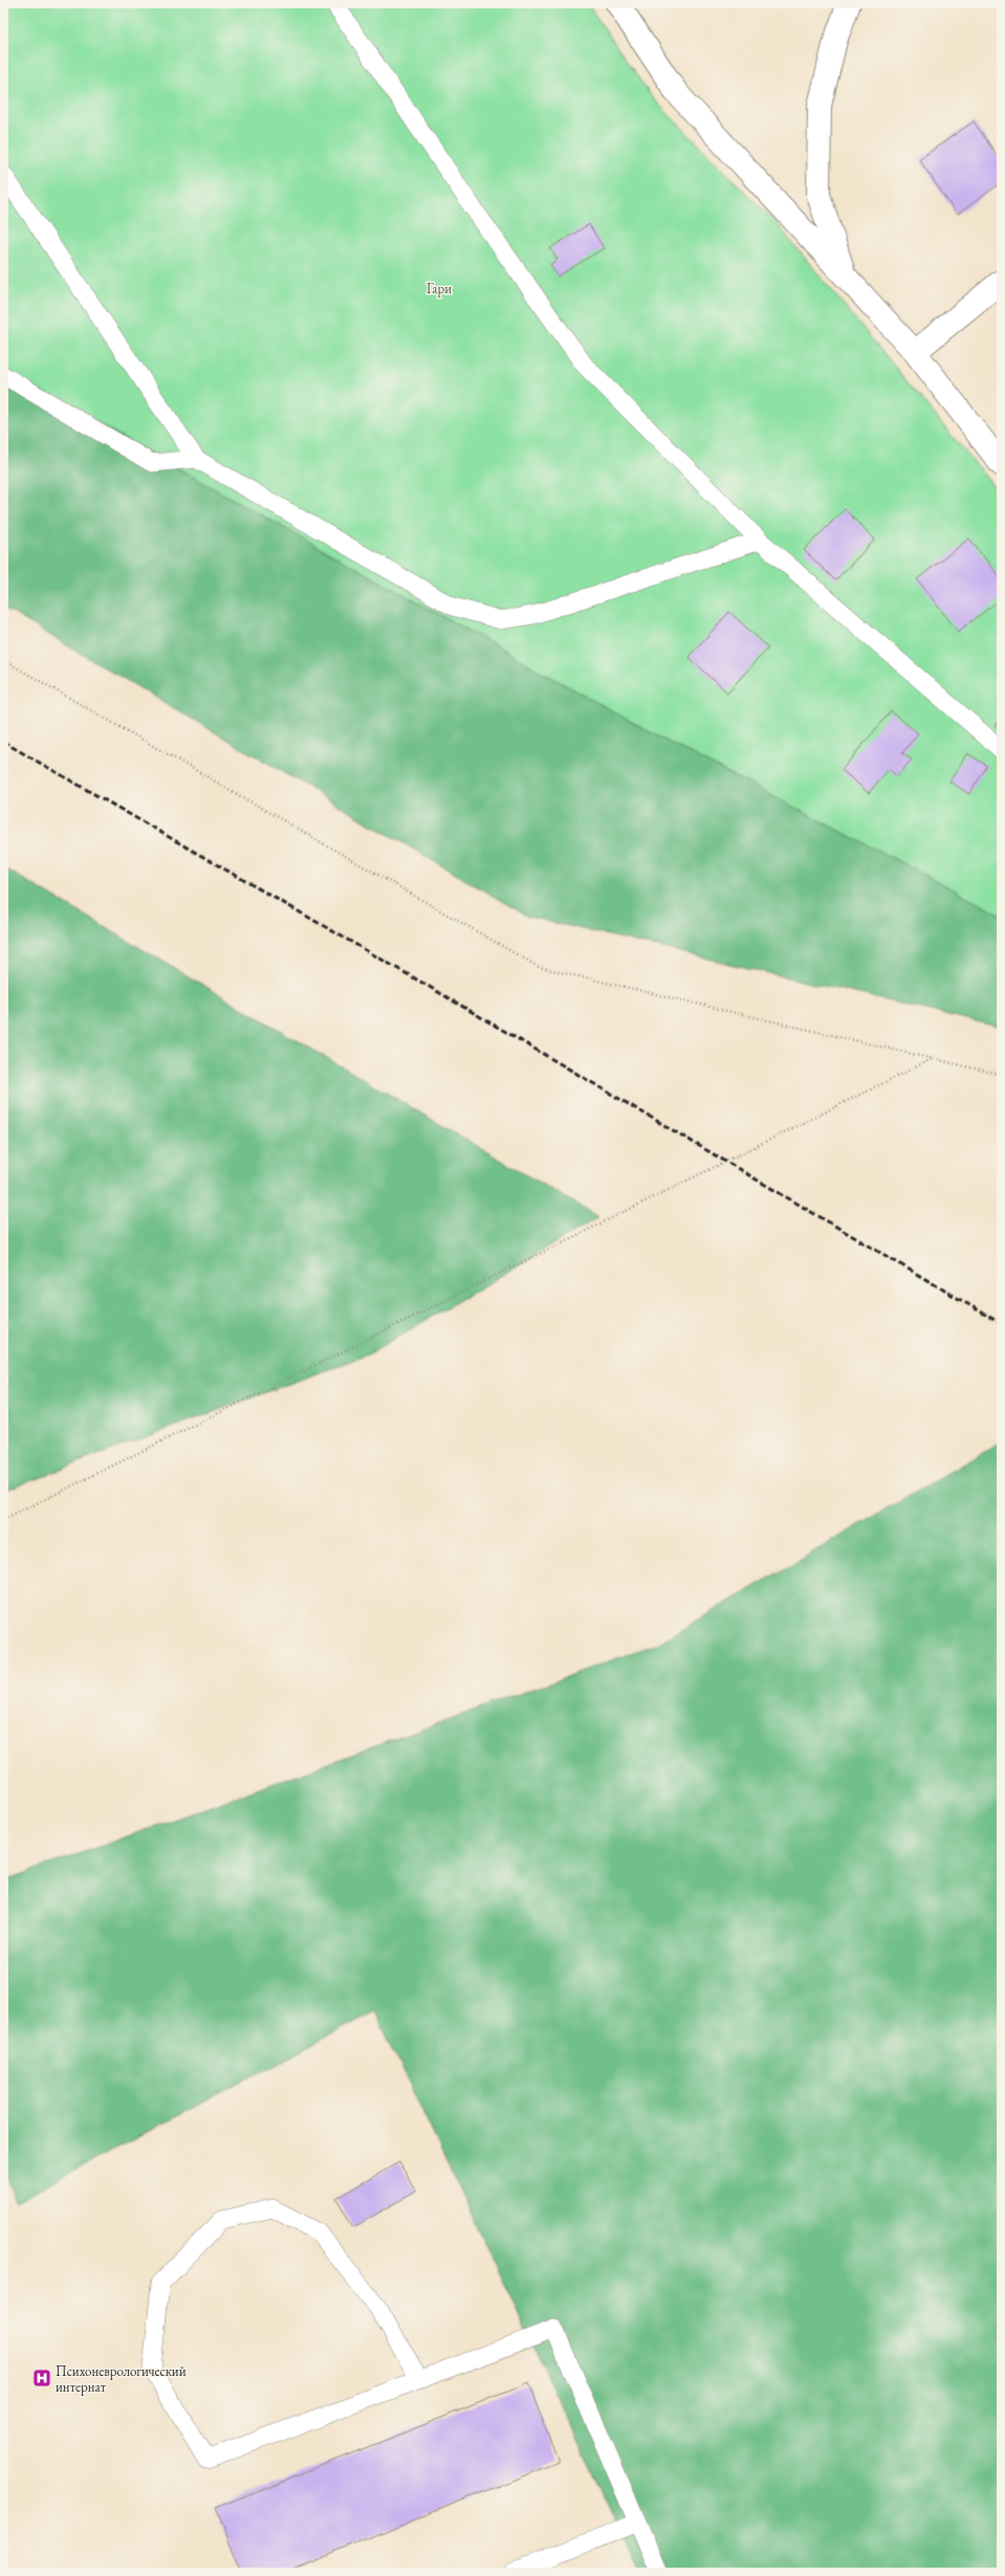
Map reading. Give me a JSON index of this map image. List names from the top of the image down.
{
  "parks": ["Гари"],
  "places": {
    "hospital": ["Психоневрологический интернат"]
  }
}
